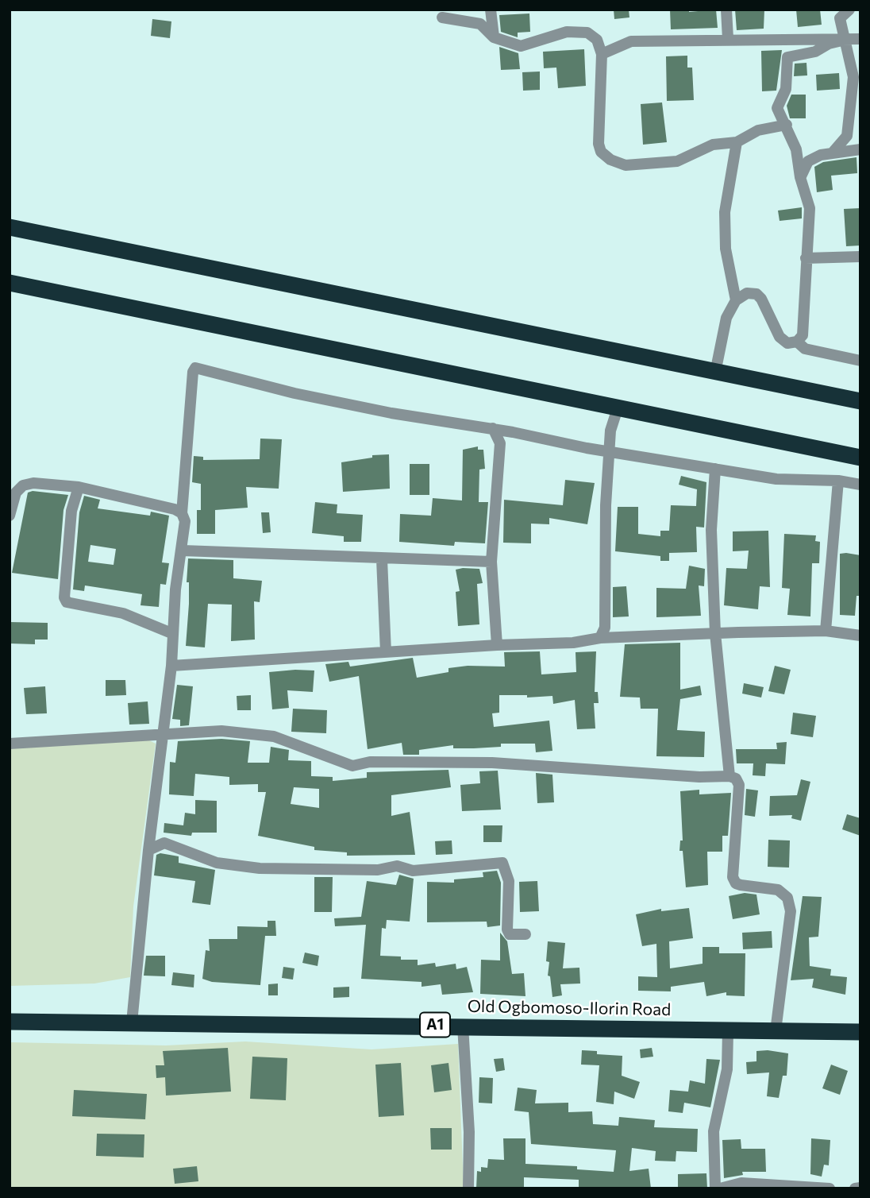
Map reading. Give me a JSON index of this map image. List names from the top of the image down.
{
  "streets": {
    "highway": ["Old Ogbomoso-Ilorin Road", "A1"]
  }
}
